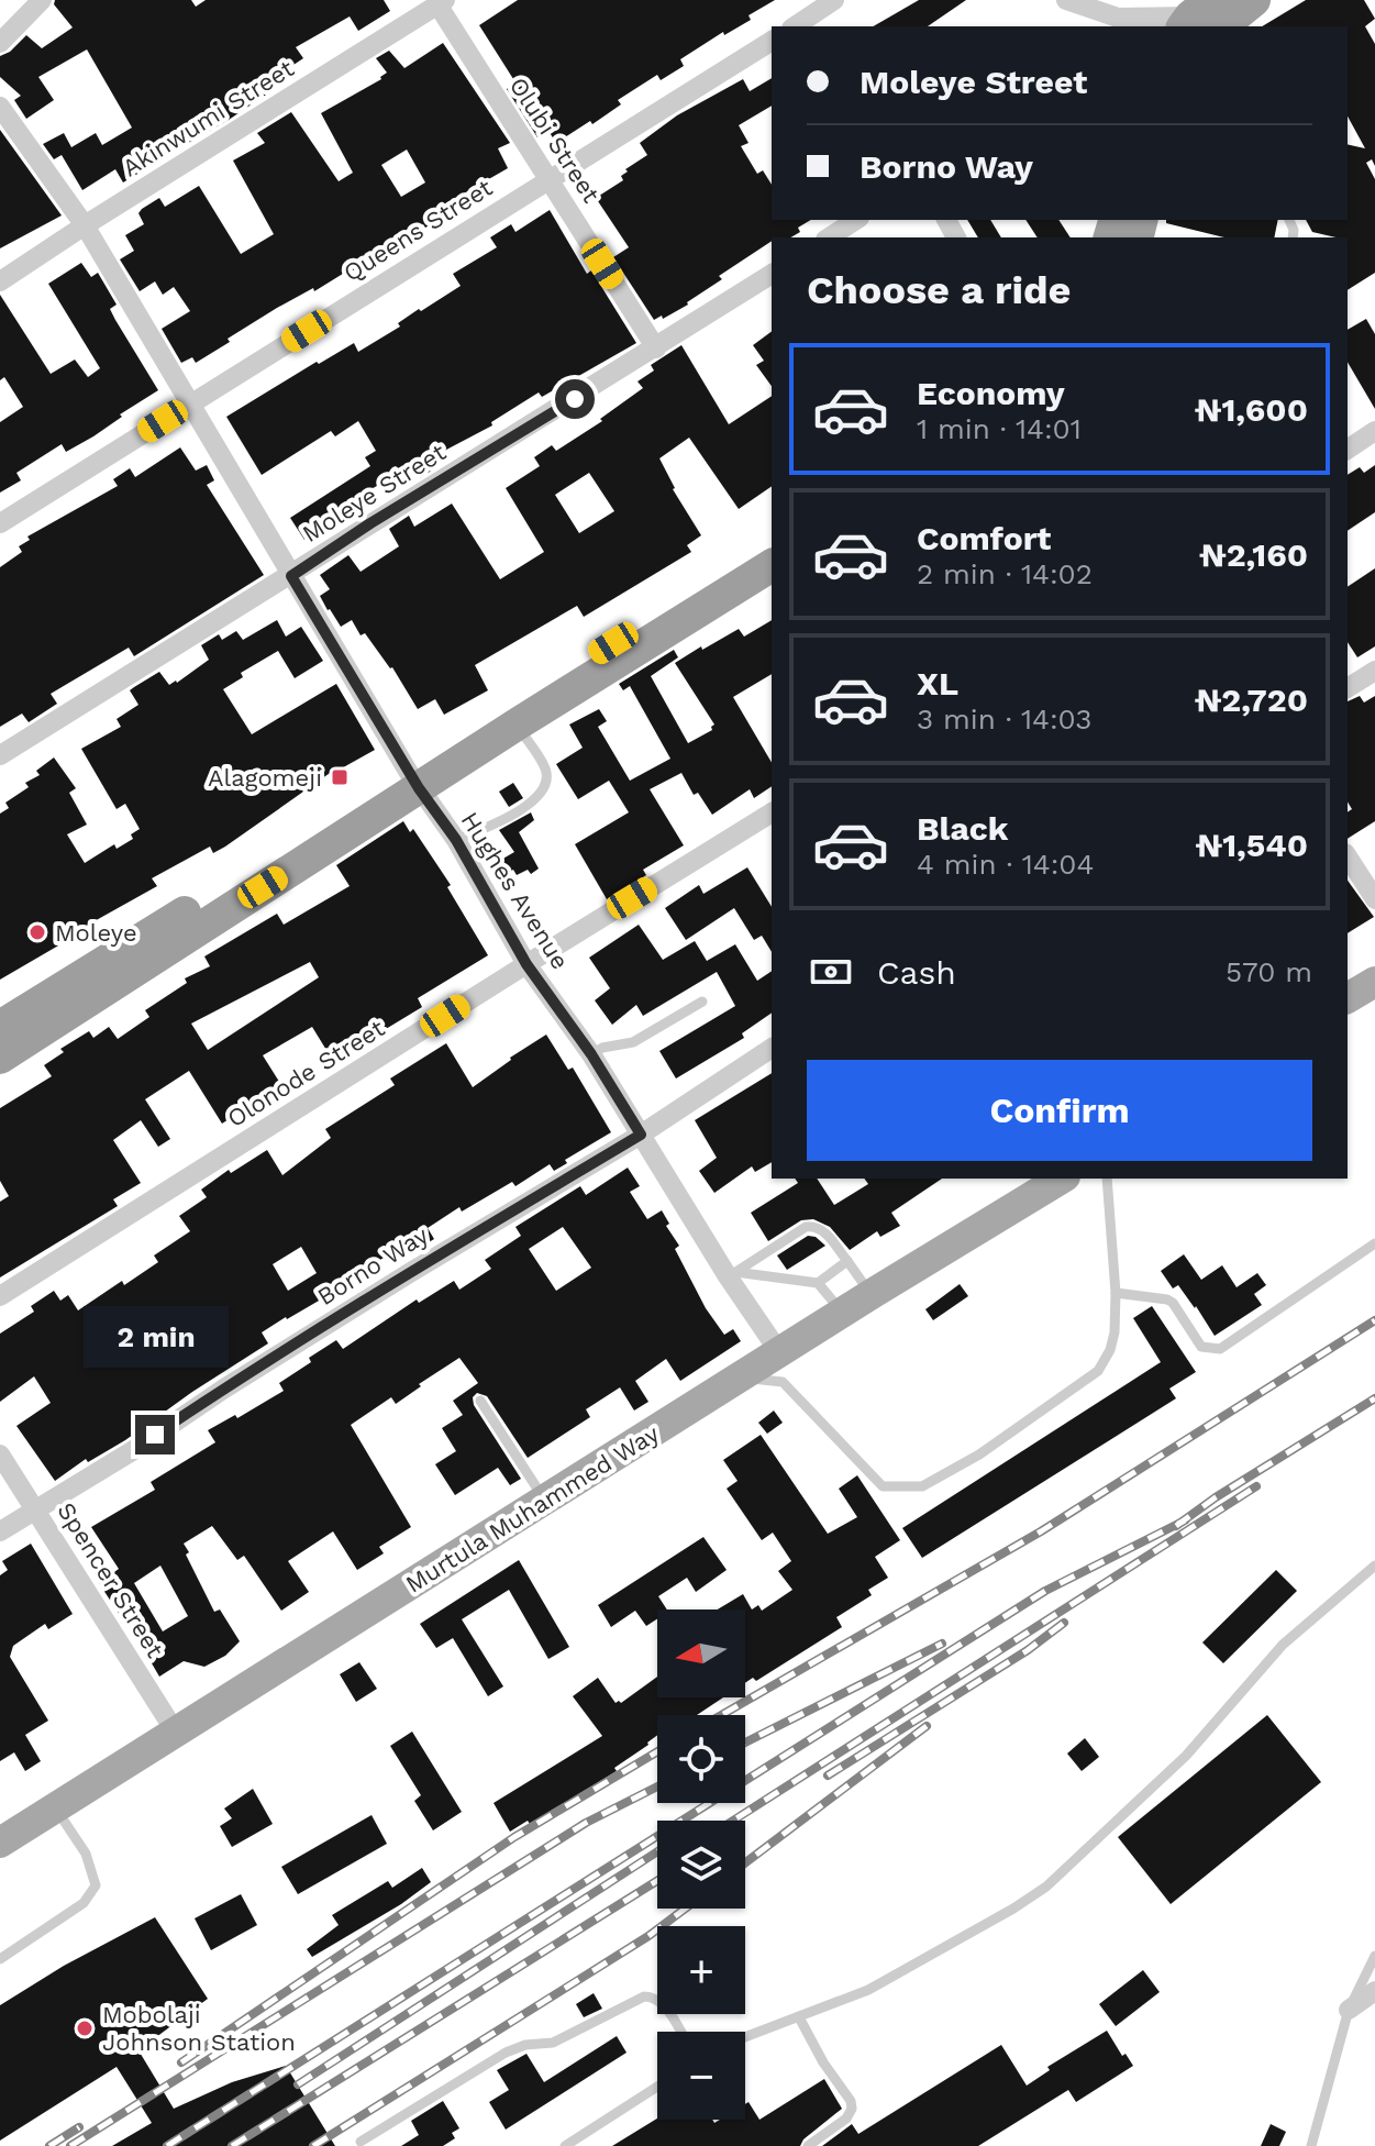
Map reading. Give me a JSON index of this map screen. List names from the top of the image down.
{
  "streets": {
    "main road": ["Murtula Muhammed Way"],
    "street": [
      "Akinwumi Street",
      "Olubi Street",
      "Queens Street",
      "Moleye Street",
      "Hughes Avenue",
      "Olonode Street",
      "Borno Way",
      "Spencer Street"
    ]
  },
  "crossings": [
    ["Akinwumi Street", "Olubi Street"],
    ["Olubi Street", "Queens Street"],
    ["Olubi Street", "Moleye Street"],
    ["Queens Street", "Hughes Avenue"],
    ["Moleye Street", "Hughes Avenue"],
    ["Hughes Avenue", "Olonode Street"],
    ["Hughes Avenue", "Borno Way"],
    ["Hughes Avenue", "Murtula Muhammed Way"],
    ["Borno Way", "Spencer Street"],
    ["Murtula Muhammed Way", "Spencer Street"]
  ],
  "places": {
    "transit": ["Alagomeji"],
    "other": ["Moleye", "Mobolaji Johnson Station"]
  },
  "north": "left",
  "page": {
    "banner": ["Moleye Street", "Borno Way"],
    "heading": "Choose a ride",
    "list": [
      {
        "name": "Economy",
        "note": "1 min · 14:01",
        "value": "₦1,600"
      },
      {
        "name": "Comfort",
        "note": "2 min · 14:02",
        "value": "₦2,160"
      },
      {
        "name": "XL",
        "note": "3 min · 14:03",
        "value": "₦2,720"
      },
      {
        "name": "Black",
        "note": "4 min · 14:04",
        "value": "₦1,540"
      }
    ],
    "pay": ["Cash", "570 m"],
    "buttons": "Confirm",
    "bubble": "2 min",
    "map_buttons": ["+", "−"]
  }
}
